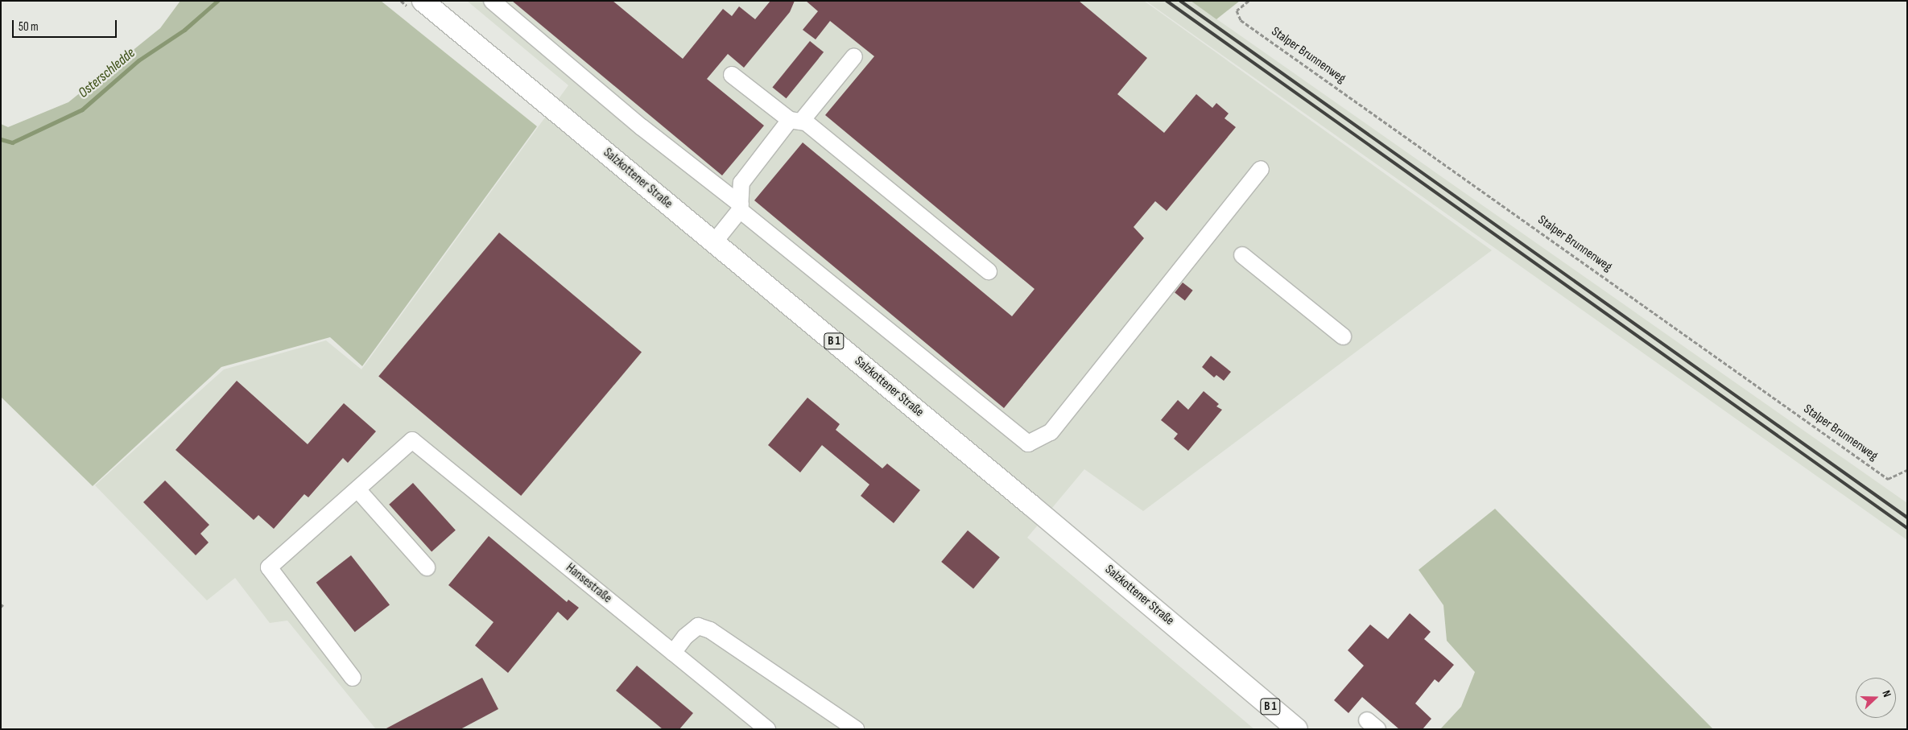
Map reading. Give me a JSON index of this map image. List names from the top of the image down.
{
  "streets": {
    "main road": ["Salzkottener Straße", "B 1"],
    "street": ["Hansestraße"],
    "path": ["Stalper Brunnenweg"]
  },
  "water": ["Osterschledde"],
  "scale_bar": "50 m",
  "north": "right"
}
